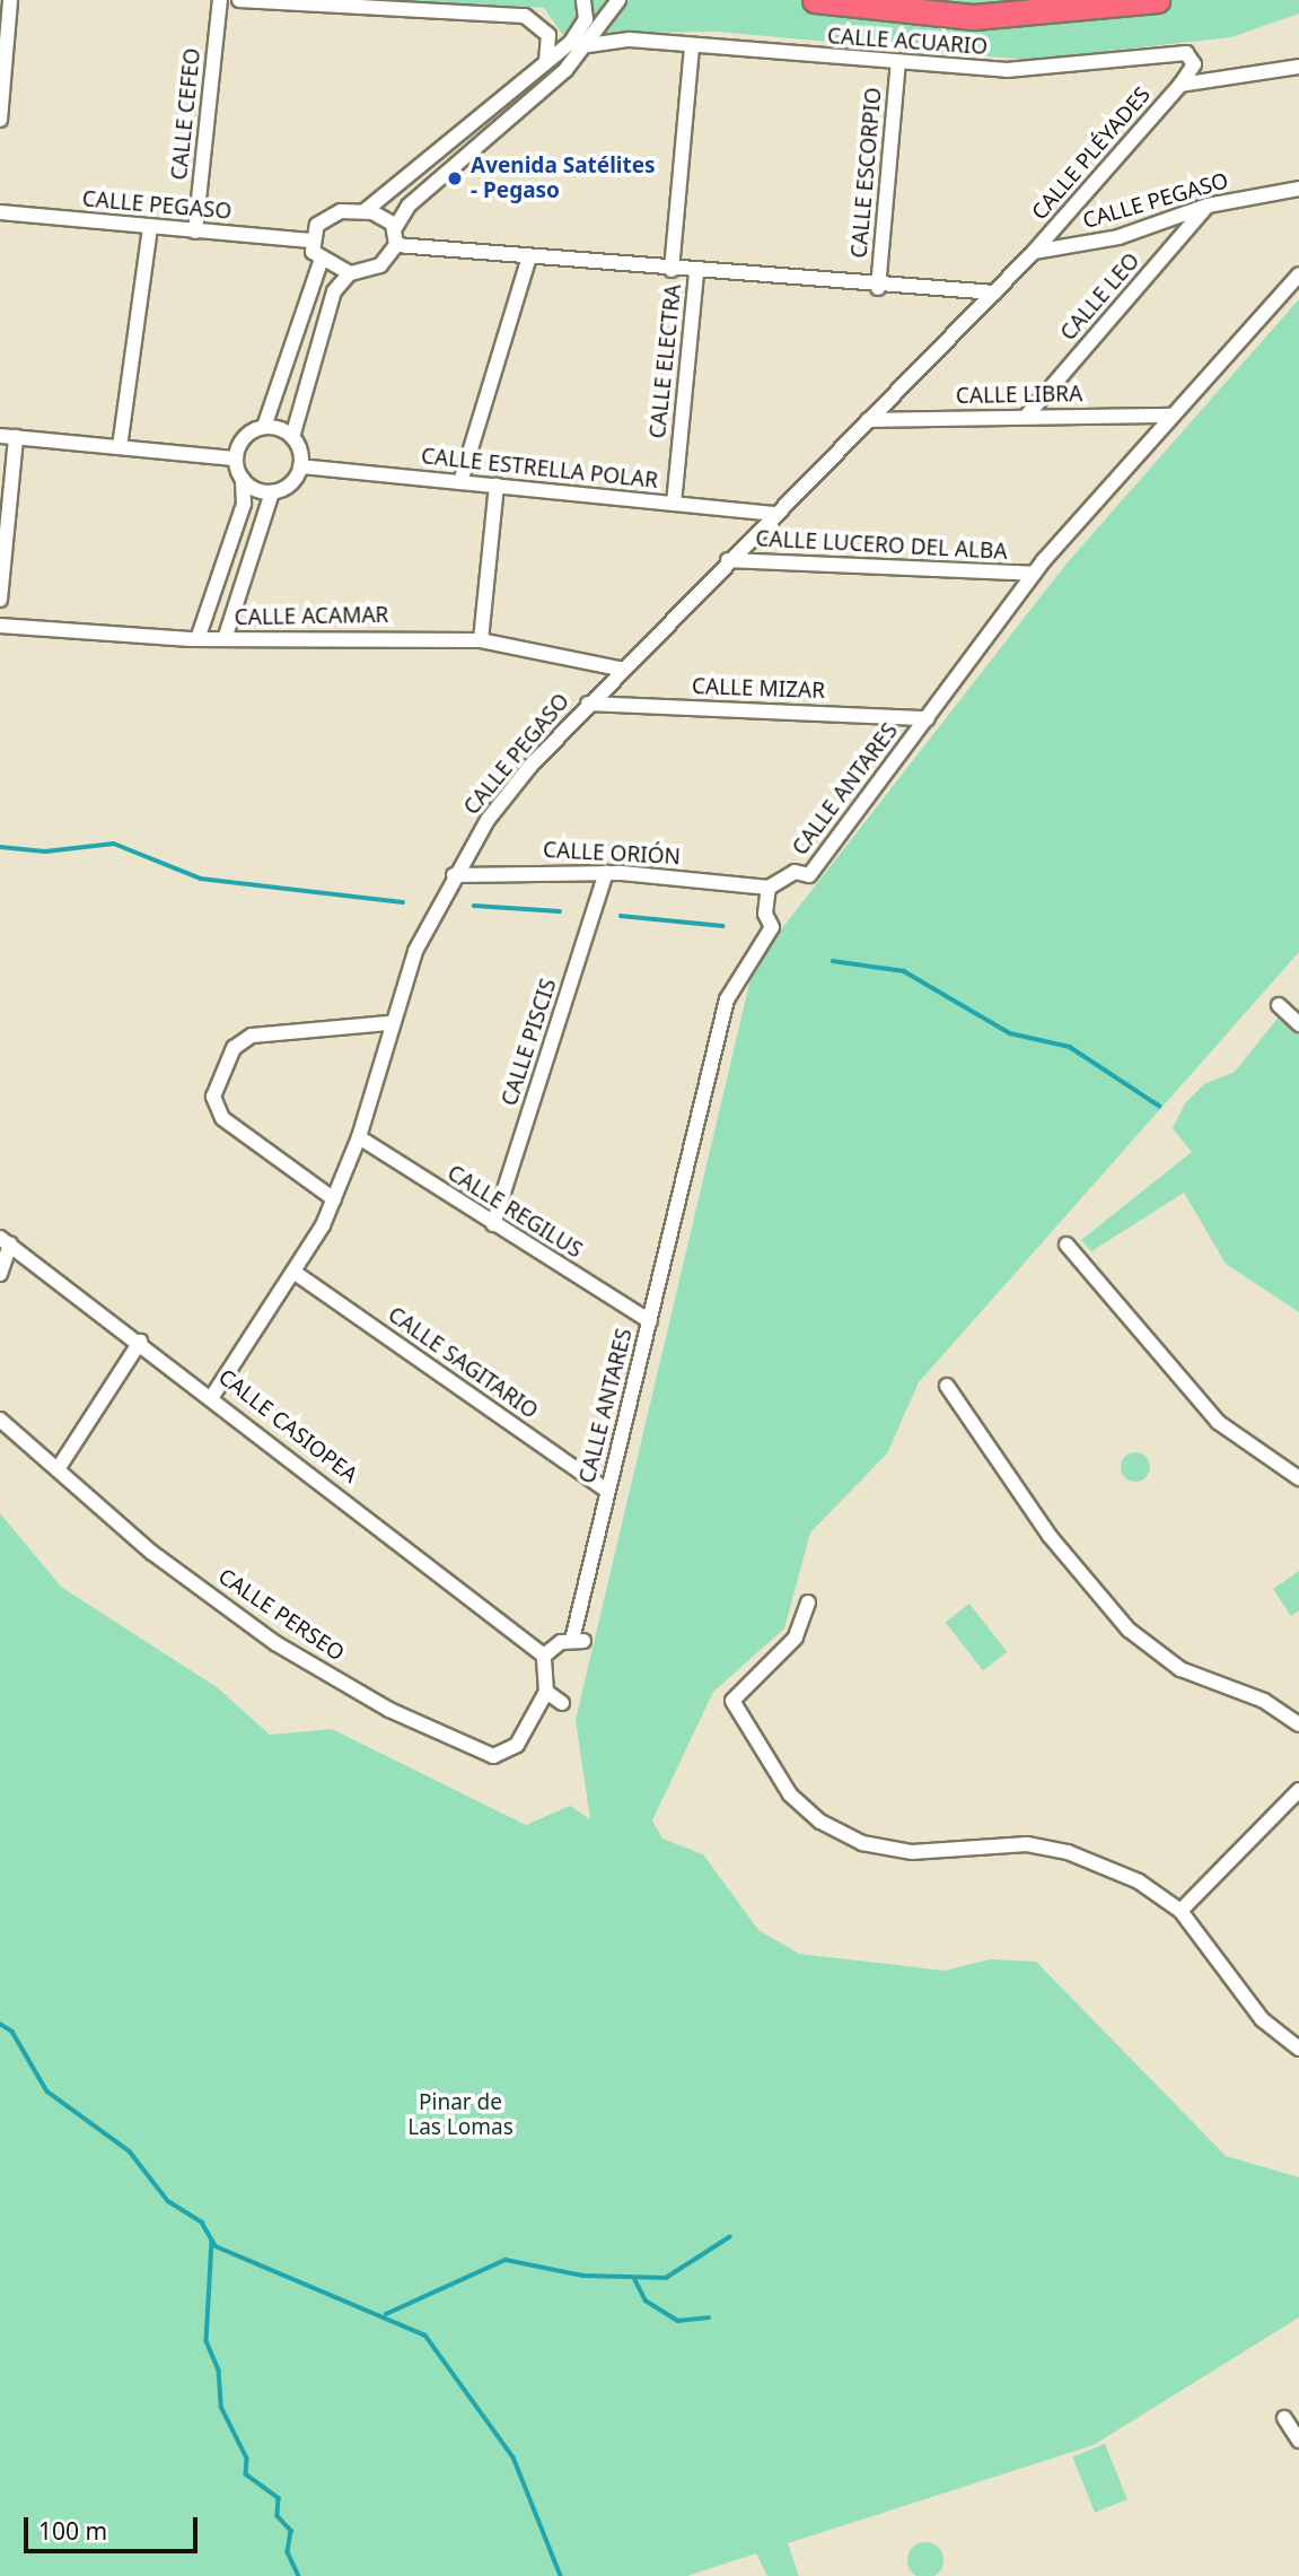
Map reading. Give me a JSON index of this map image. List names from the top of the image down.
{
  "streets": {
    "street": [
      "CALLE ACUARIO",
      "CALLE CEFEO",
      "CALLE PLÉYADES",
      "CALLE ESCORPIO",
      "CALLE PEGASO",
      "CALLE LEO",
      "CALLE ELECTRA",
      "CALLE LIBRA",
      "CALLE ESTRELLA POLAR",
      "CALLE LUCERO DEL ALBA",
      "CALLE ACAMAR",
      "CALLE MIZAR",
      "CALLE ANTARES",
      "CALLE ORIÓN",
      "CALLE PISCIS",
      "CALLE REGILUS",
      "CALLE SAGITARIO",
      "CALLE CASIOPEA",
      "CALLE PERSEO"
    ]
  },
  "crossings": [
    ["CALLE ACUARIO", "CALLE PLÉYADES"],
    ["CALLE ACUARIO", "CALLE ESCORPIO"],
    ["CALLE CEFEO", "CALLE PEGASO"],
    ["CALLE PLÉYADES", "CALLE PEGASO"],
    ["CALLE PEGASO", "CALLE LEO"],
    ["CALLE PEGASO", "CALLE LIBRA"],
    ["CALLE PEGASO", "CALLE ESTRELLA POLAR"],
    ["CALLE PEGASO", "CALLE LUCERO DEL ALBA"],
    ["CALLE PEGASO", "CALLE ACAMAR"],
    ["CALLE PEGASO", "CALLE MIZAR"],
    ["CALLE PEGASO", "CALLE ORIÓN"],
    ["CALLE PEGASO", "CALLE REGILUS"],
    ["CALLE PEGASO", "CALLE SAGITARIO"],
    ["CALLE PEGASO", "CALLE CASIOPEA"],
    ["CALLE LEO", "CALLE LIBRA"],
    ["CALLE ELECTRA", "CALLE ESTRELLA POLAR"],
    ["CALLE LIBRA", "CALLE ANTARES"],
    ["CALLE LUCERO DEL ALBA", "CALLE ANTARES"],
    ["CALLE MIZAR", "CALLE ANTARES"],
    ["CALLE ANTARES", "CALLE ORIÓN"],
    ["CALLE ANTARES", "CALLE REGILUS"],
    ["CALLE ANTARES", "CALLE SAGITARIO"],
    ["CALLE ANTARES", "CALLE CASIOPEA"],
    ["CALLE ORIÓN", "CALLE PISCIS"],
    ["CALLE PISCIS", "CALLE REGILUS"]
  ],
  "parks": ["Pinar de Las Lomas"],
  "places": ["Avenida Satélites - Pegaso"],
  "scale_bar": "100 m"
}
